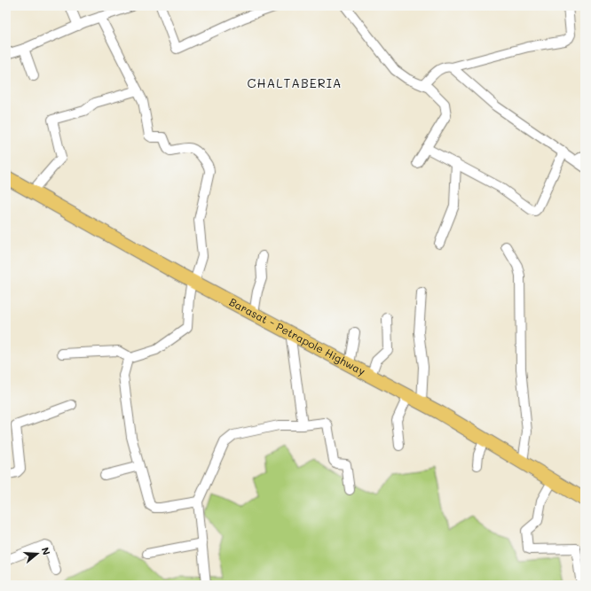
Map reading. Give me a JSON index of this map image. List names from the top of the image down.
{
  "streets": {
    "highway": ["Barasat - Petrapole Highway"]
  },
  "districts": ["CHALTABERIA"],
  "north": "right"
}
